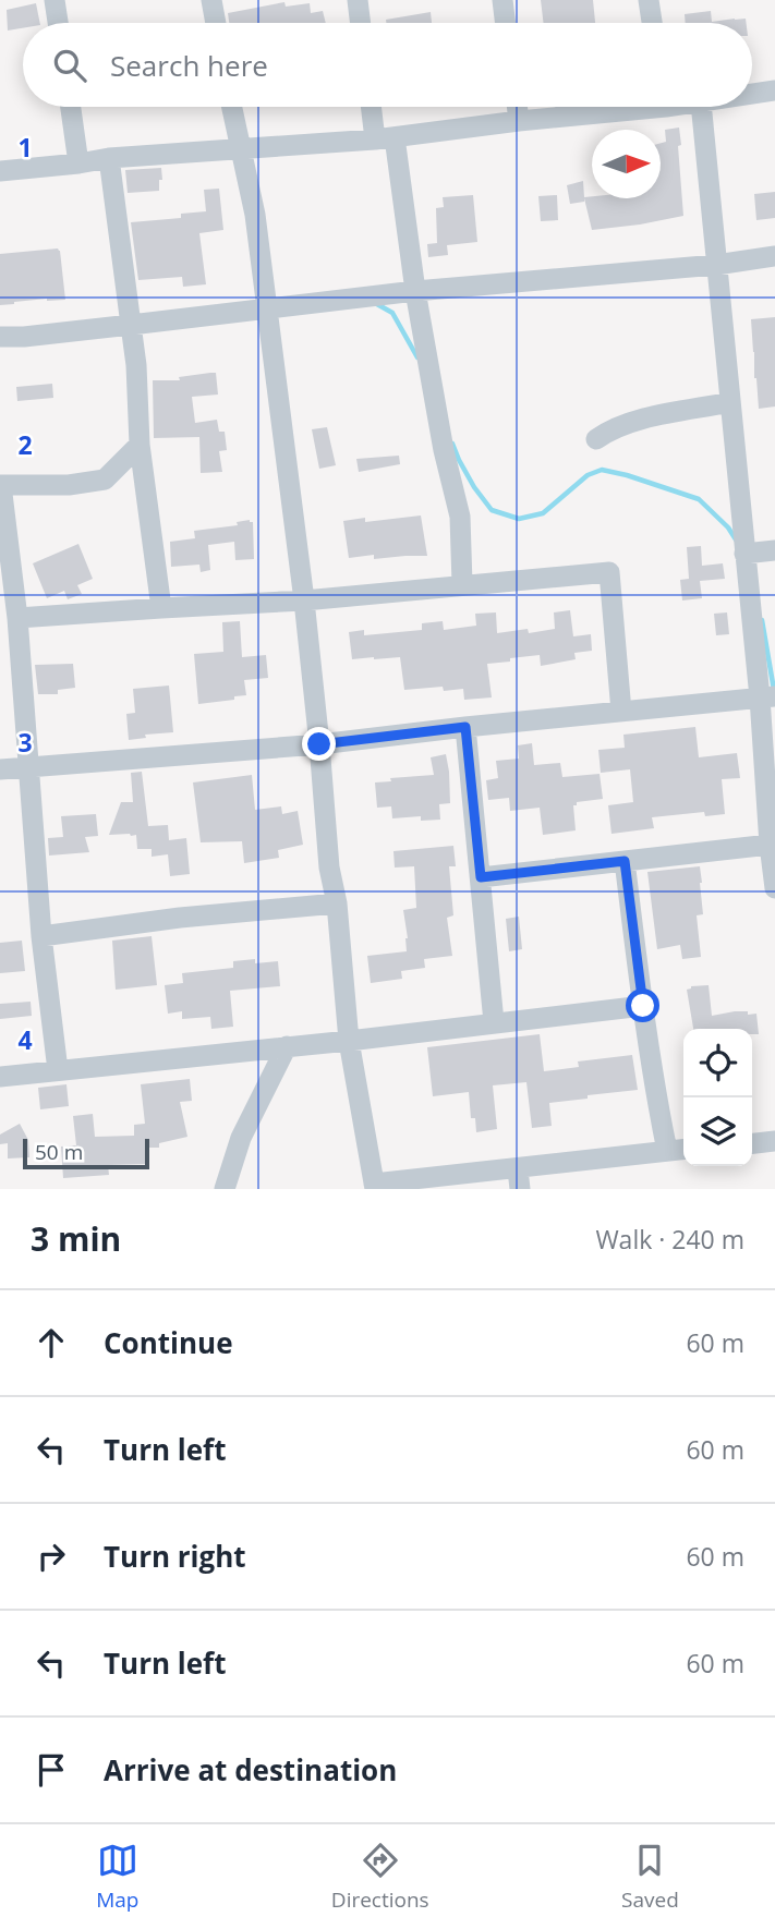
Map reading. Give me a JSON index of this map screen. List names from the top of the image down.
{
  "scale_bar": "50 m",
  "north": "right",
  "page": {
    "search": "Search here",
    "scale": "50 m",
    "heading": ["3 min", "Walk · 240 m"],
    "list": [
      ["Continue", "60 m"],
      ["Turn left", "60 m"],
      ["Turn right", "60 m"],
      ["Turn left", "60 m"],
      "Arrive at destination"
    ],
    "nav": ["Map", "Directions", "Saved"]
  },
  "grid": {
    "rows": [
      "1",
      "2",
      "3",
      "4"
    ]
  }
}
